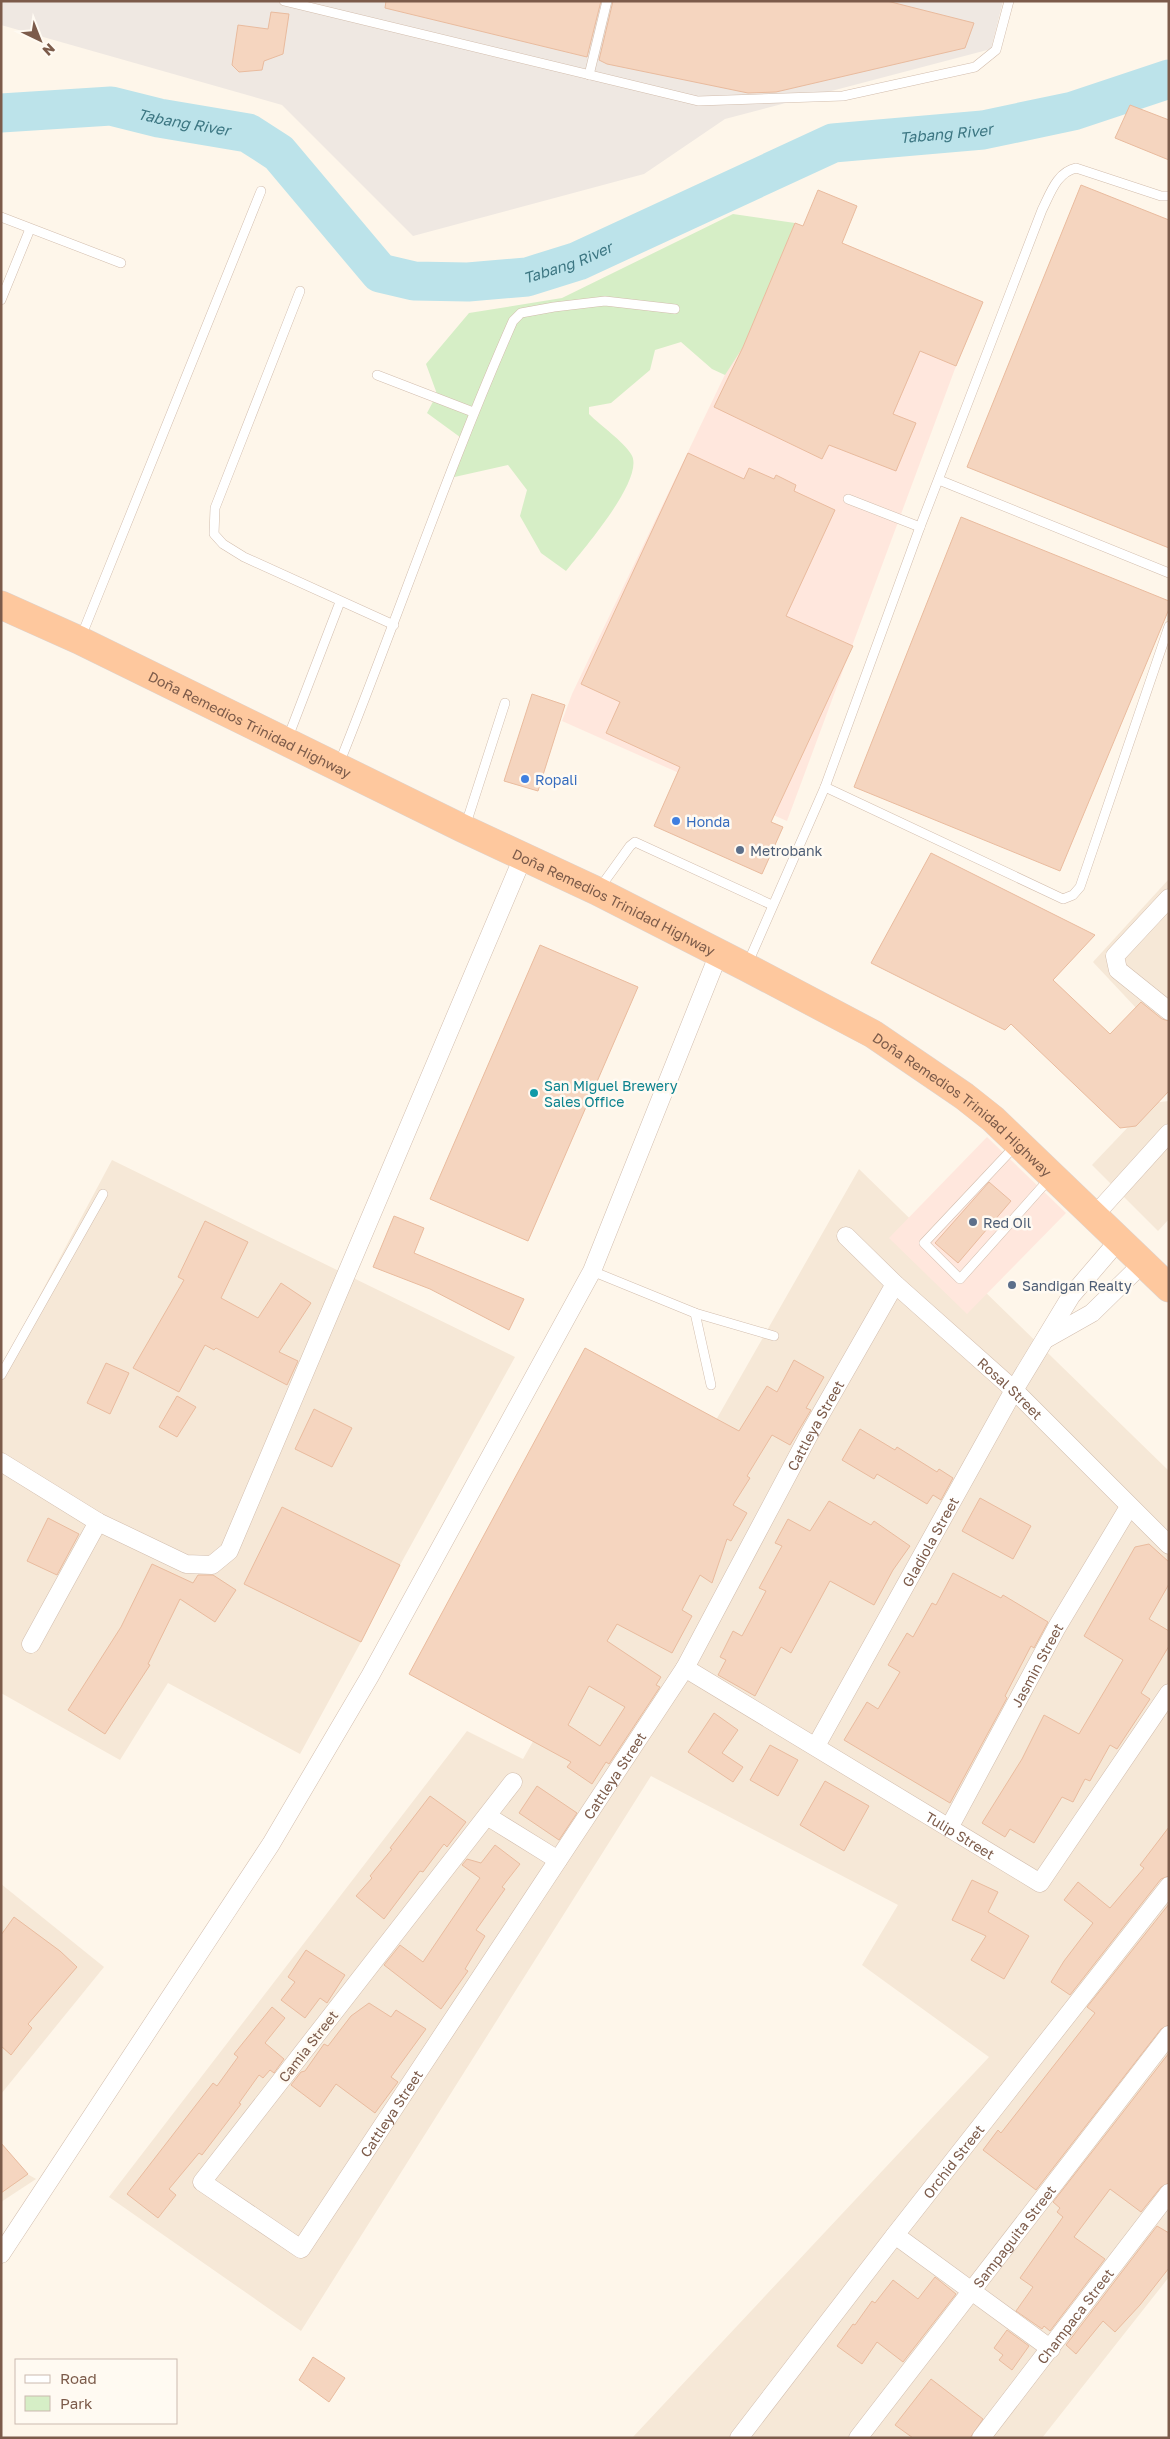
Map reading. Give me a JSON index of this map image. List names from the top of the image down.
{
  "streets": {
    "highway": ["Doña Remedios Trinidad Highway"],
    "street": [
      "Rosal Street",
      "Cattleya Street",
      "Gladiola Street",
      "Jasmin Street",
      "Tulip Street",
      "Camia Street",
      "Orchid Street",
      "Sampaguita Street",
      "Champaca Street"
    ]
  },
  "crossings": [
    ["Doña Remedios Trinidad Highway", "Gladiola Street"],
    ["Rosal Street", "Cattleya Street"],
    ["Rosal Street", "Gladiola Street"],
    ["Rosal Street", "Jasmin Street"],
    ["Cattleya Street", "Tulip Street"],
    ["Cattleya Street", "Camia Street"],
    ["Gladiola Street", "Tulip Street"],
    ["Jasmin Street", "Tulip Street"]
  ],
  "water": ["Tabang River"],
  "places": [
    "Ropali",
    "Honda",
    "Metrobank",
    "San Miguel Brewery Sales Office",
    "Red Oil",
    "Sandigan Realty"
  ],
  "legend": ["Road", "Park"],
  "north": "bottom right"
}
